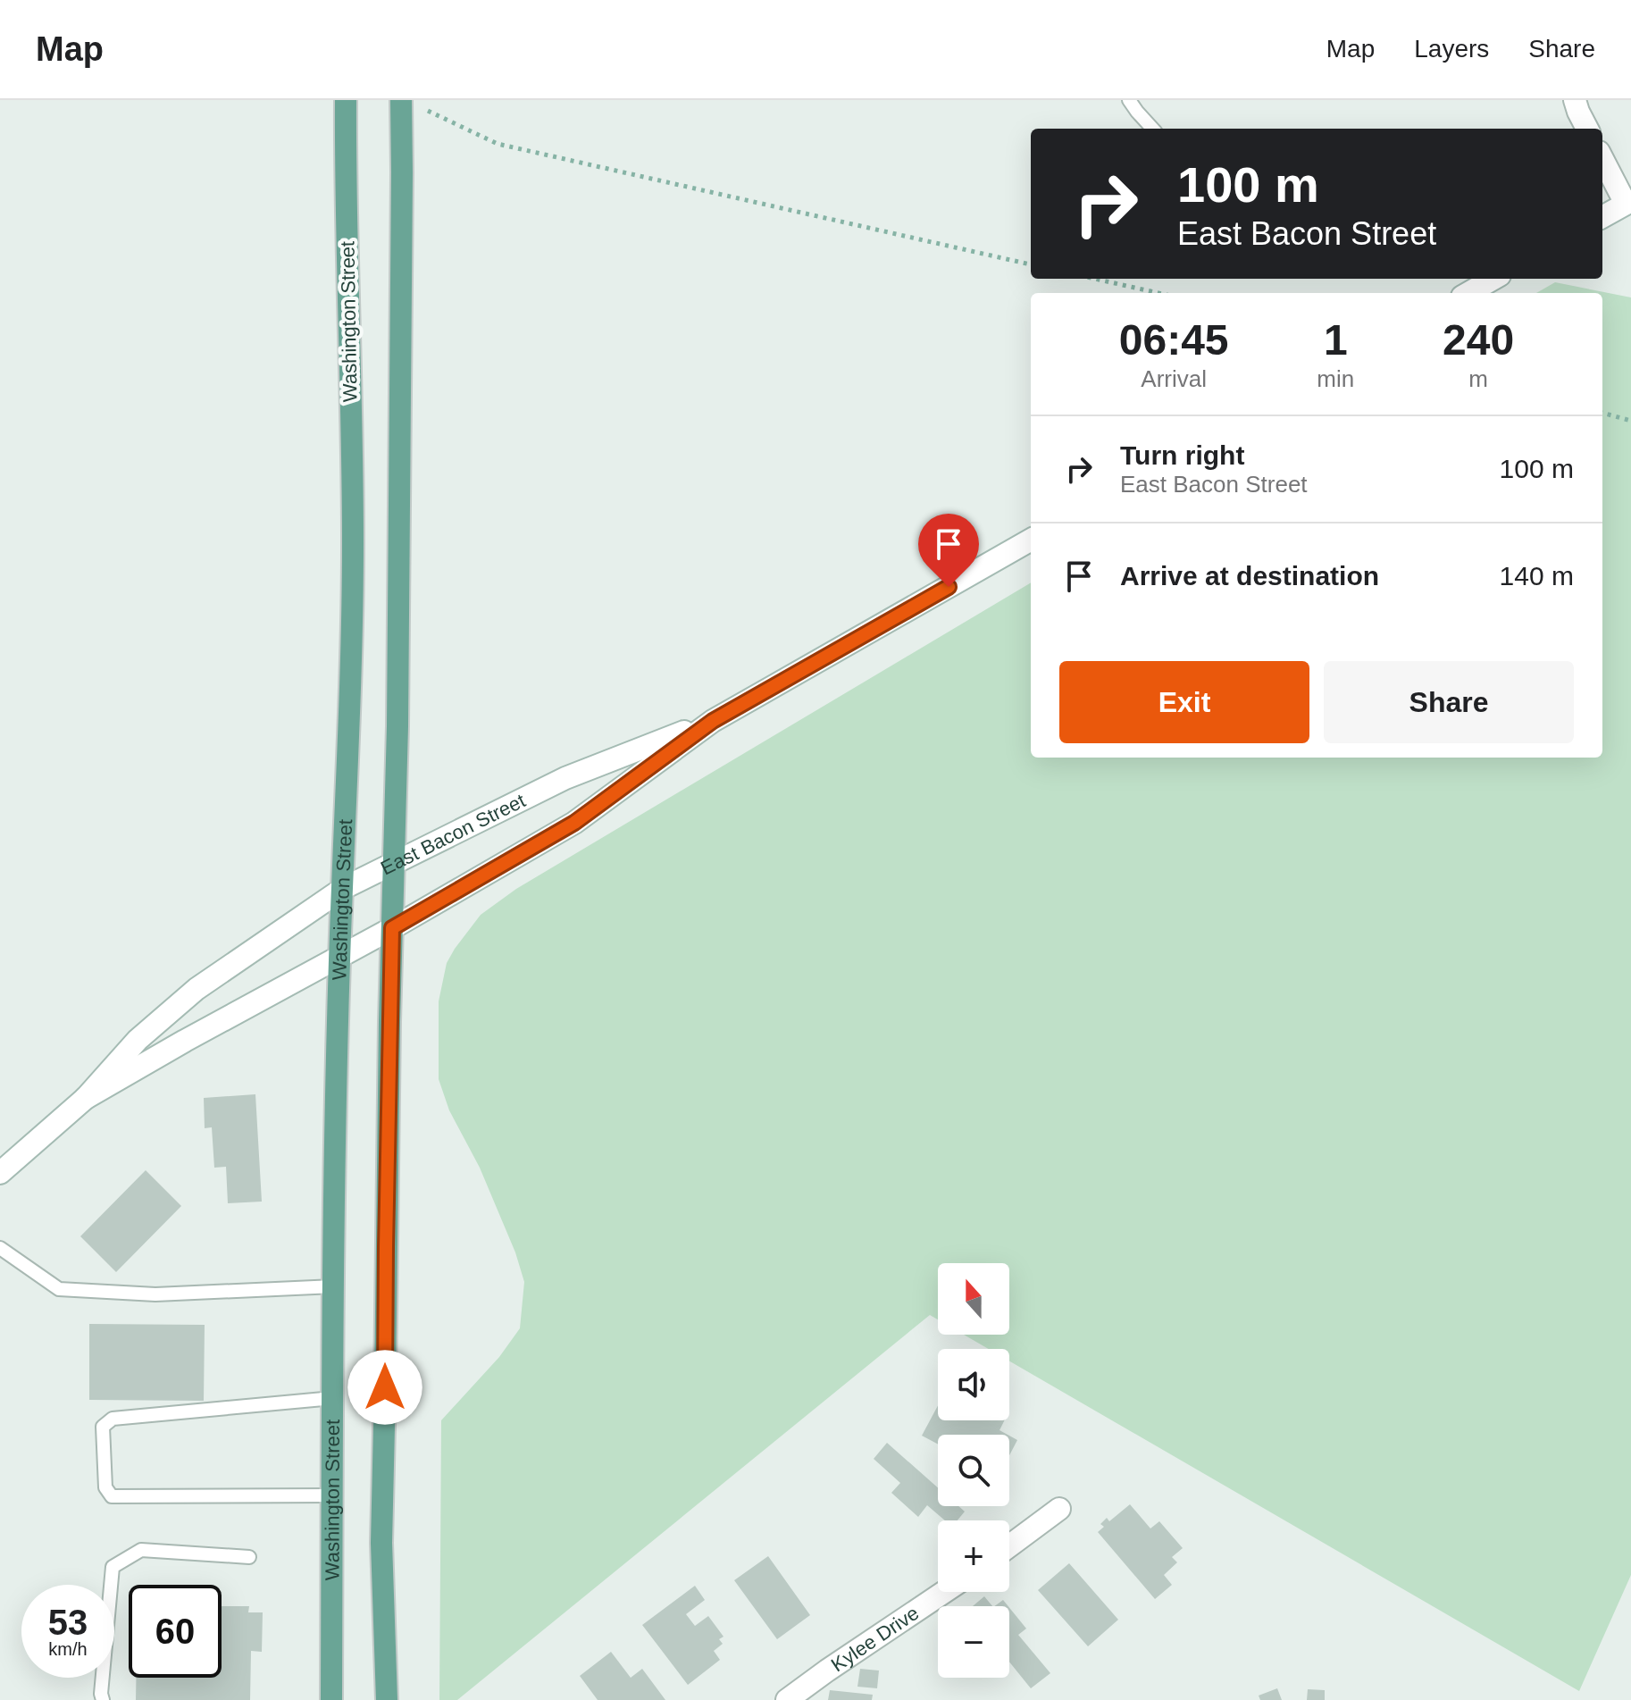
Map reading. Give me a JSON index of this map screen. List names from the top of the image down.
{
  "streets": {
    "main road": ["Washington Street", "East Bacon Street", "Kylee Drive"]
  },
  "crossings": [
    ["Washington Street", "East Bacon Street"]
  ],
  "north": "top",
  "page": {
    "header": "Map",
    "nav": ["Map", "Layers", "Share"],
    "turn": ["100 m", "East Bacon Street"],
    "eta": [
      "06:45",
      "Arrival",
      "1",
      "min",
      "240",
      "m"
    ],
    "list": [
      {
        "name": "Turn right",
        "note": "East Bacon Street",
        "value": "100 m"
      },
      {
        "name": "Arrive at destination",
        "value": "140 m"
      }
    ],
    "buttons": ["Exit", "Share"],
    "map_buttons": ["+", "−"],
    "speed": "53 km/h",
    "limit": "60"
  }
}
